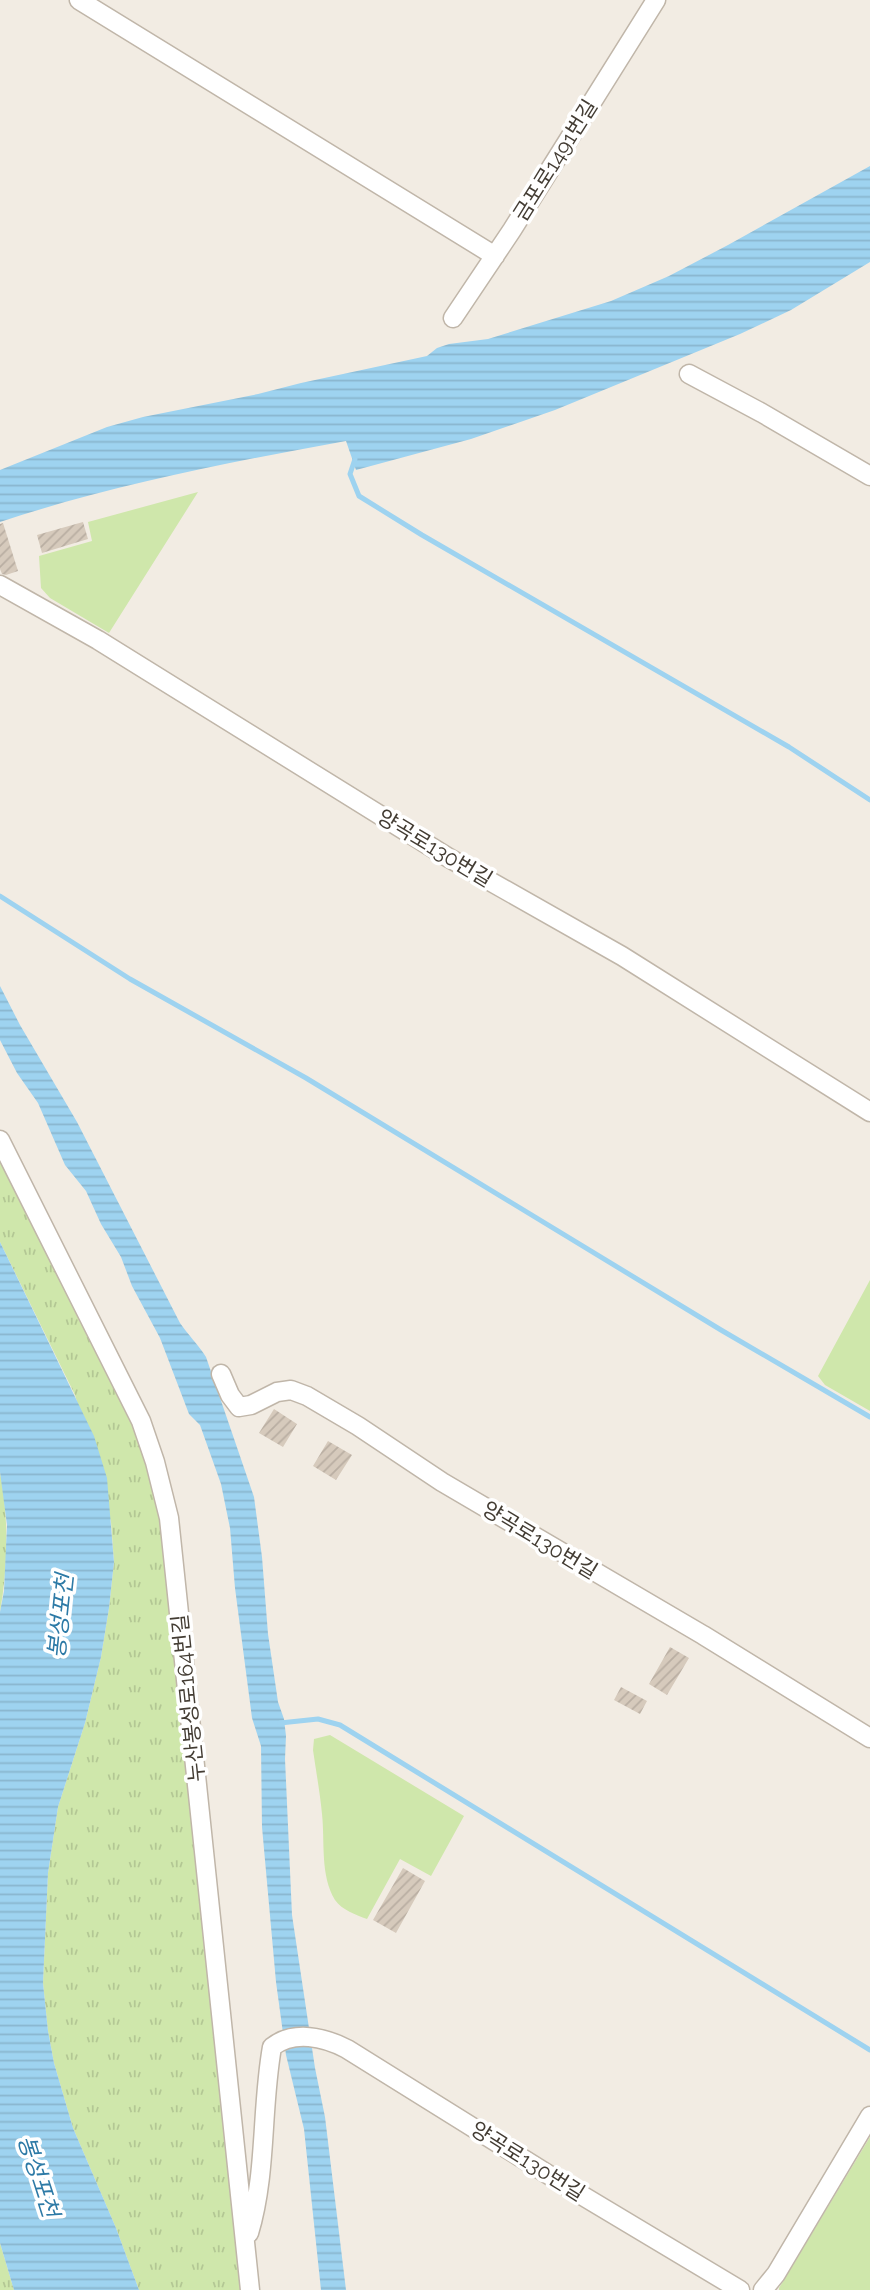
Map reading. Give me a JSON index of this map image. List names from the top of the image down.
{
  "streets": {
    "lane": ["금포로1491번길", "양곡로130번길", "누산봉성로164번길"]
  },
  "crossings": [
    ["양곡로130번길", "누산봉성로164번길"]
  ],
  "water": ["봉성포천"]
}
